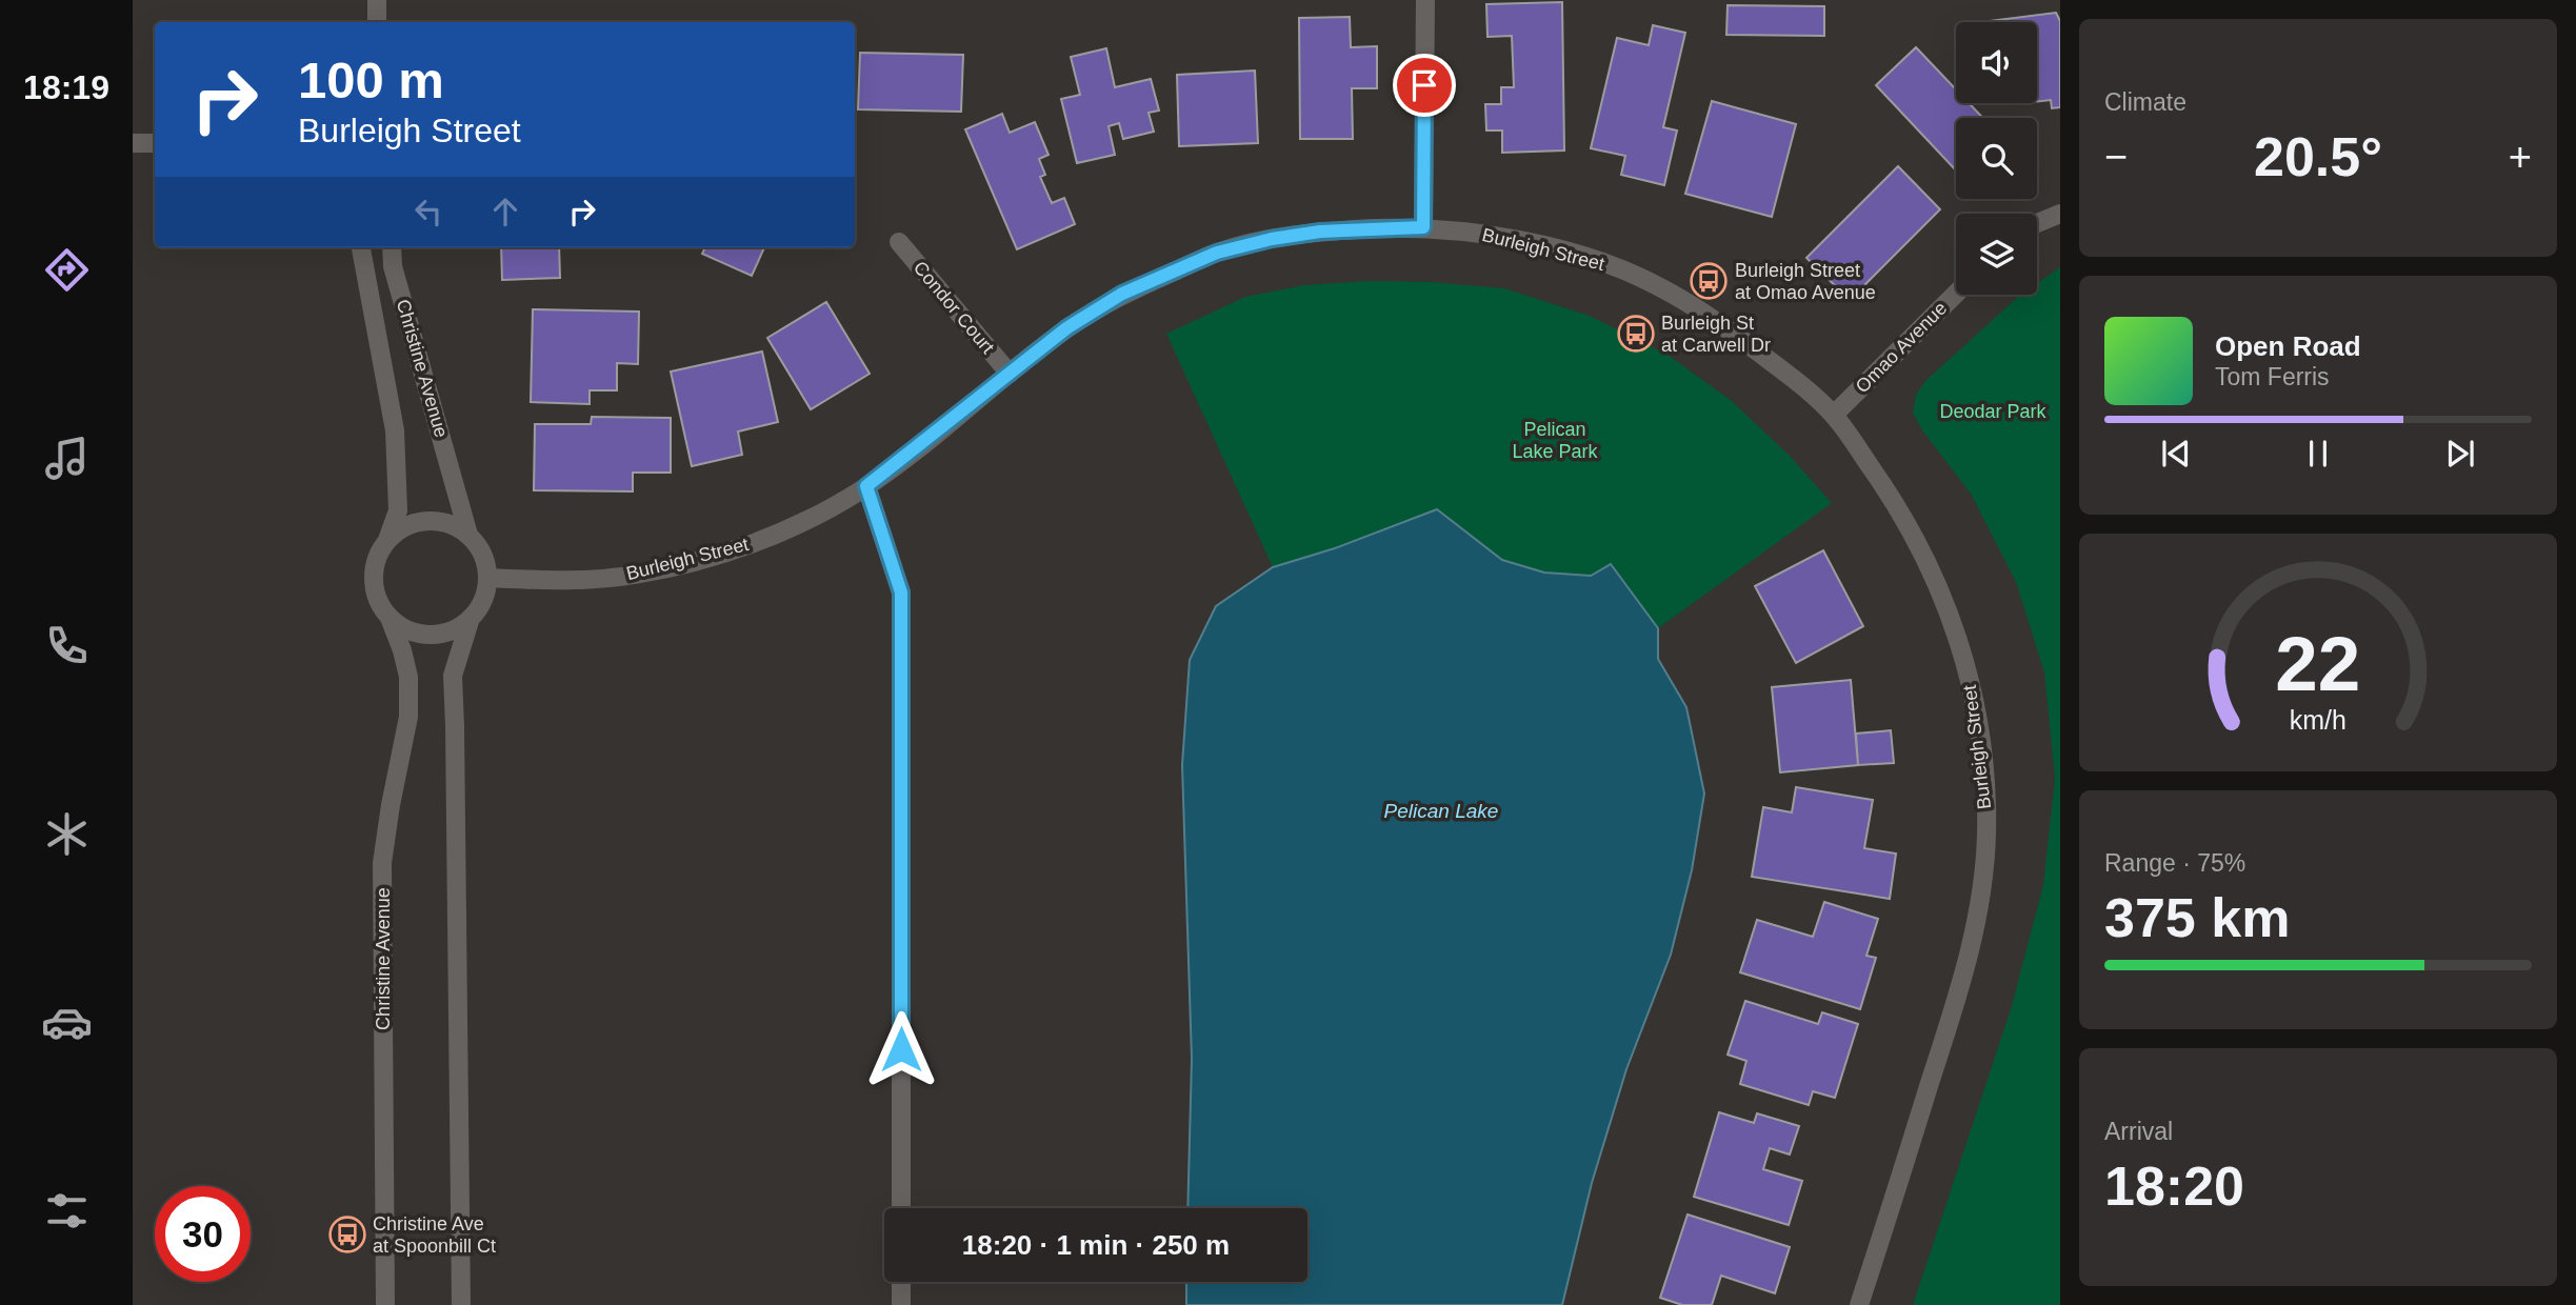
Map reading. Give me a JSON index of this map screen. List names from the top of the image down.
{
  "streets": {
    "street": [
      "Burleigh Street",
      "Condor Court",
      "Omao Avenue",
      "Christine Avenue"
    ]
  },
  "crossings": [
    ["Burleigh Street", "Condor Court"],
    ["Burleigh Street", "Omao Avenue"],
    ["Burleigh Street", "Christine Avenue"]
  ],
  "water": ["Pelican Lake"],
  "parks": ["Deodar Park", "Pelican Lake Park"],
  "places": {
    "bus stop": ["Burleigh Street at Omao Avenue", "Burleigh St at Carwell Dr", "Christine Ave at Spoonbill Ct"]
  },
  "page": {
    "tabs": "18:19",
    "tile": [
      "Climate",
      ["Range · 75%", "375 km"],
      ["Arrival", "18:20"]
    ],
    "turn": ["100 m", "Burleigh Street"],
    "heat": ["−", "20.5°", "+"],
    "song": ["Open Road", "Tom Ferris"],
    "limit": "30",
    "trip": "18:20 · 1 min · 250 m",
    "gauge": ["22", "km/h"]
  }
}
